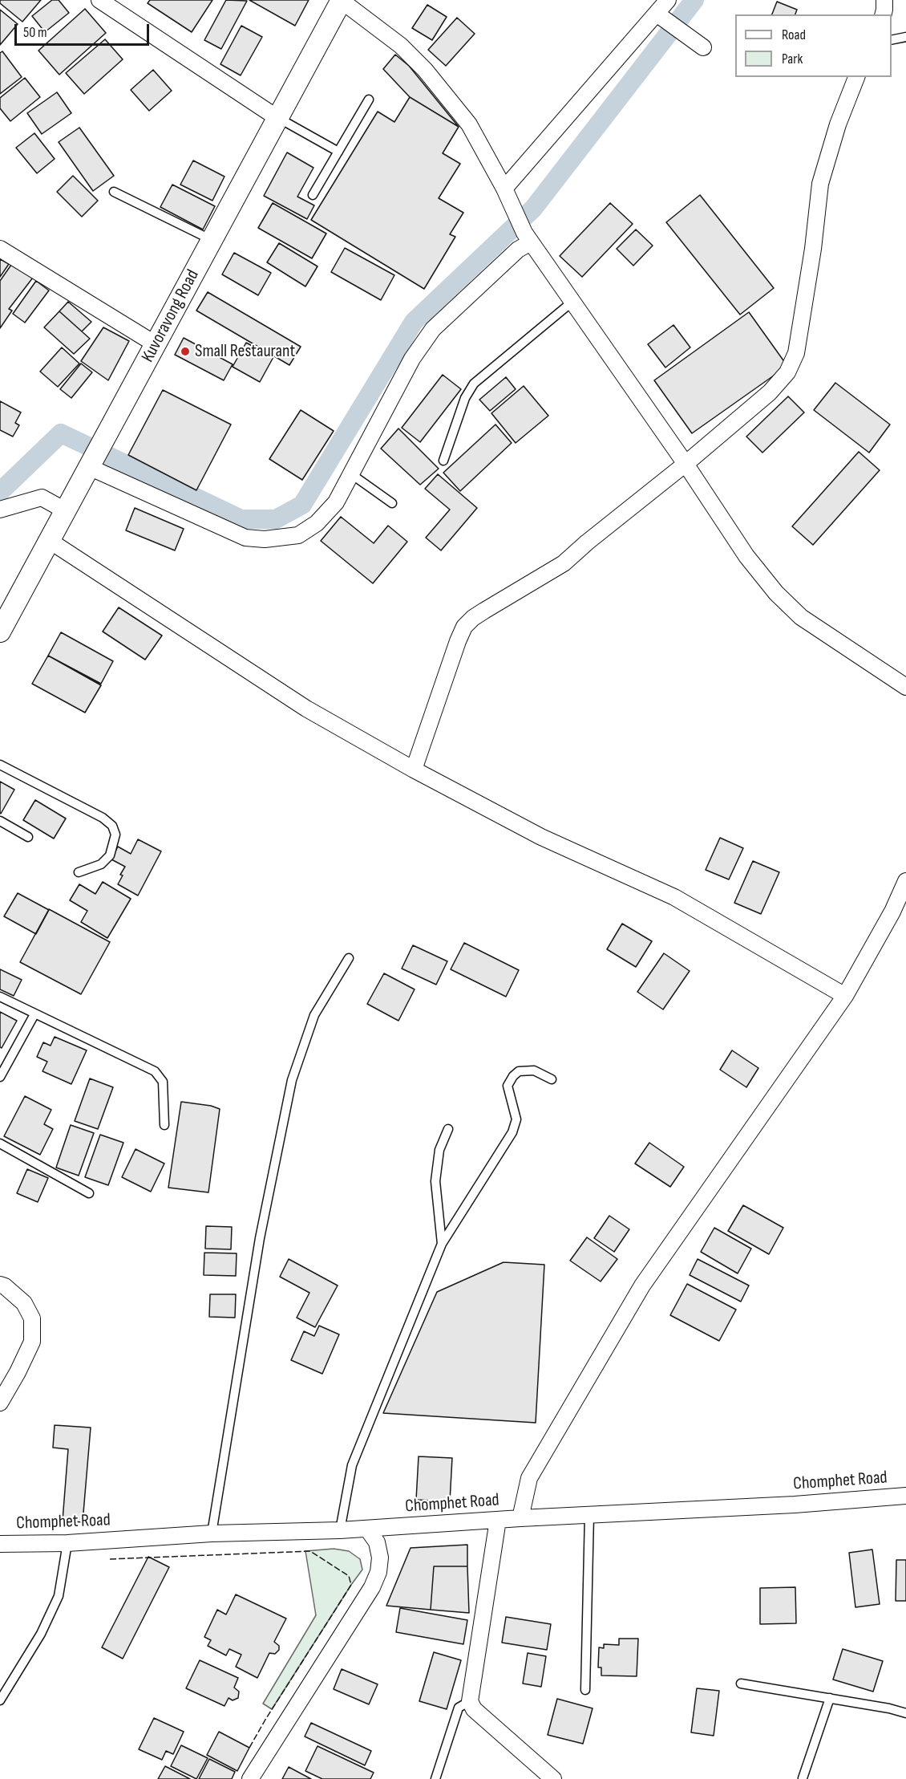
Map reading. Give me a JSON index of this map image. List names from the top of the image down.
{
  "streets": {
    "street": ["Kuvoravong Road", "Chomphet Road"]
  },
  "places": ["Small Restaurant"],
  "legend": ["Road", "Park"],
  "scale_bar": "50 m"
}
